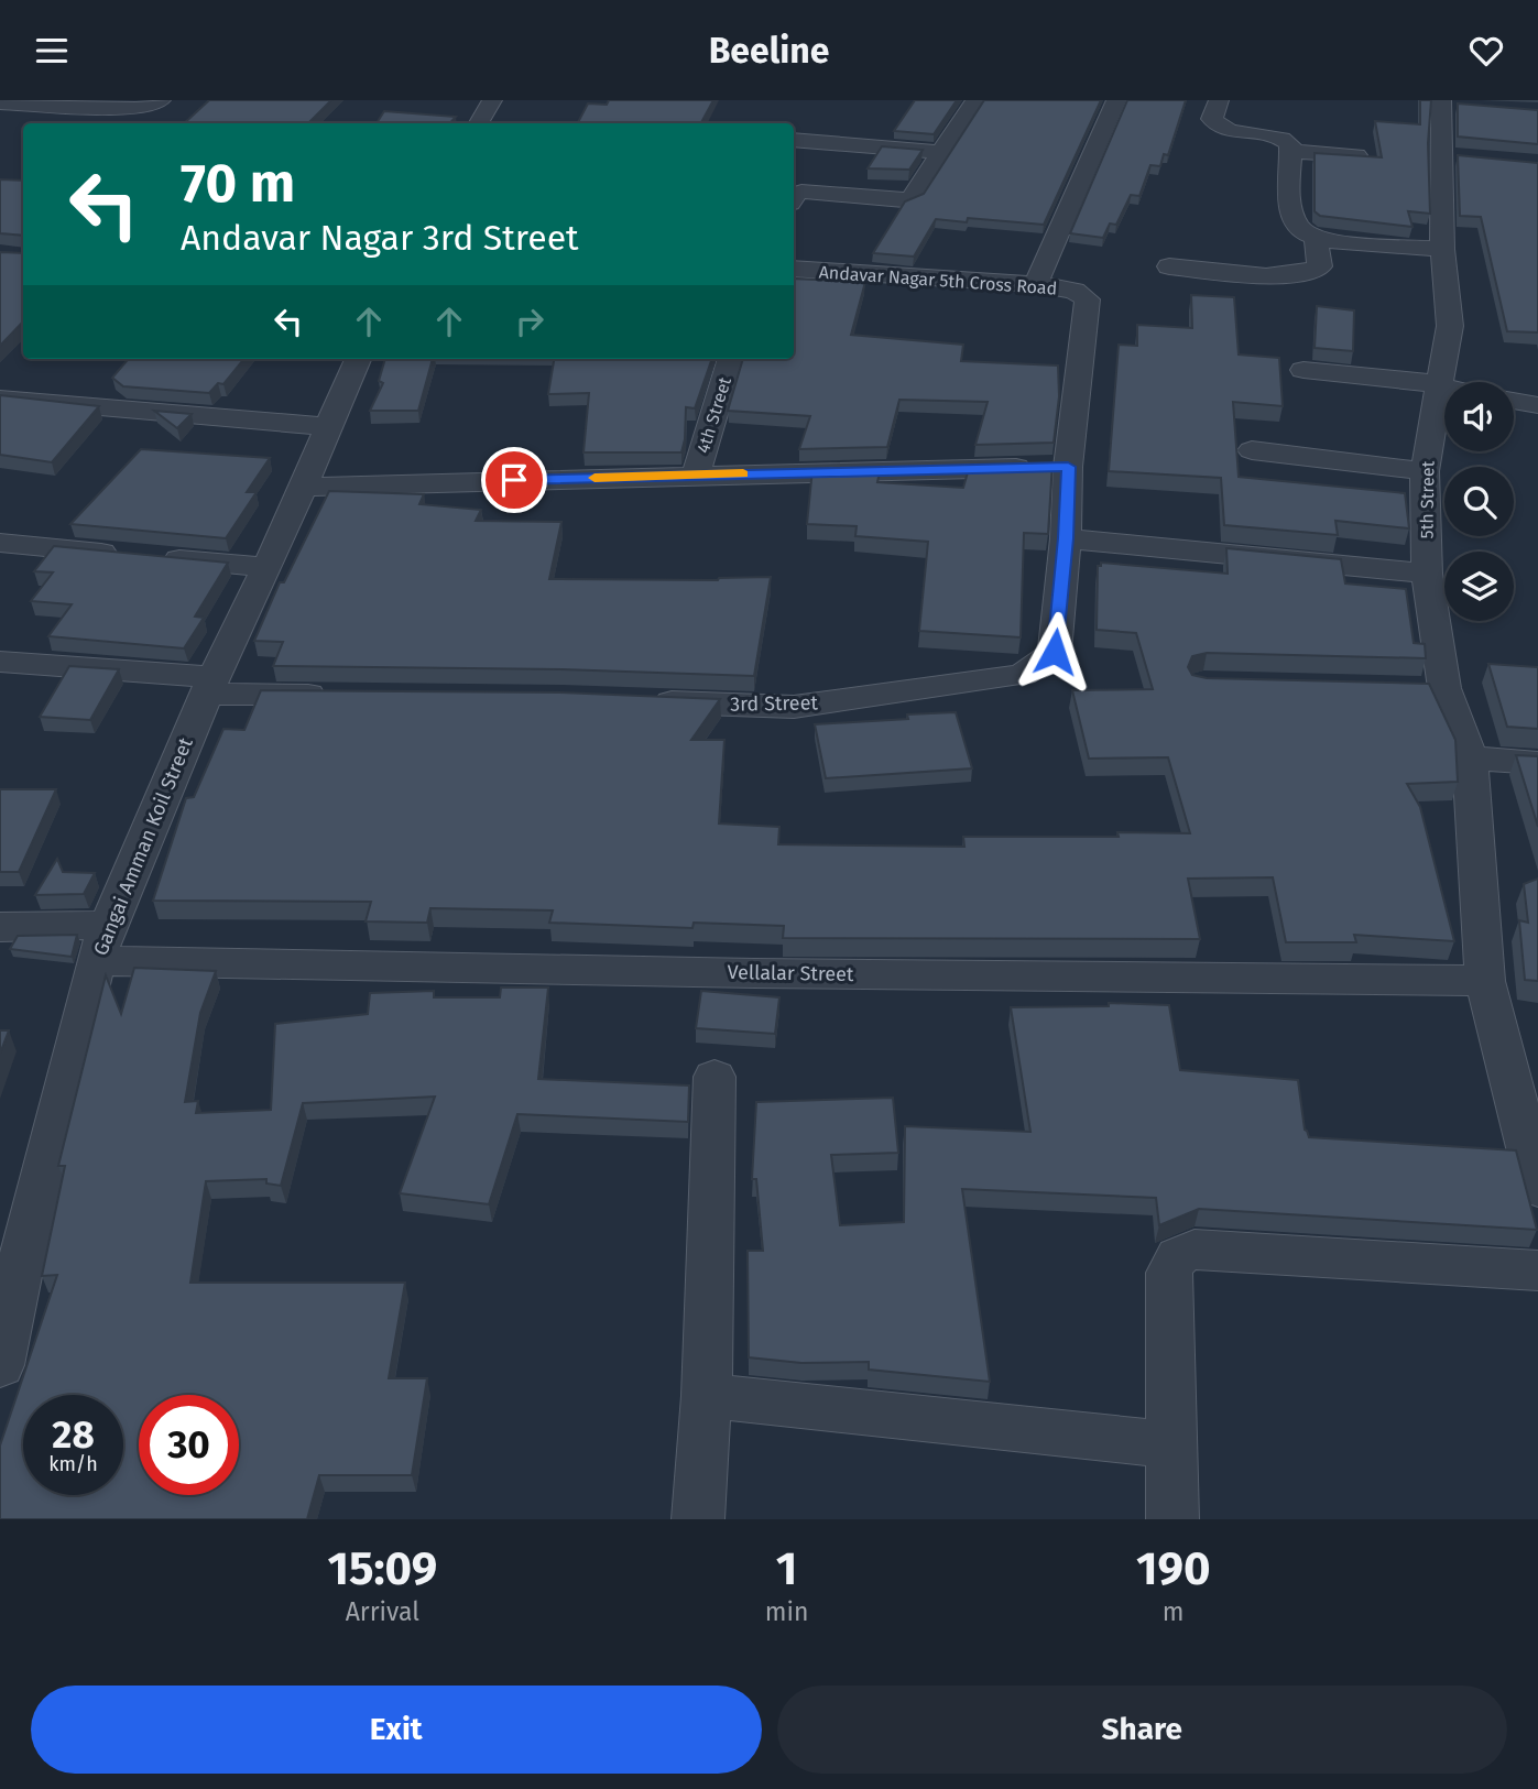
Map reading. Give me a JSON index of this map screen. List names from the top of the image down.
{
  "streets": {
    "street": [
      "Andavar Nagar 5th Cross Road",
      "4th Street",
      "5th Street",
      "3rd Street",
      "Gangai Amman Koil Street",
      "Vellalar Street"
    ]
  },
  "crossings": [
    ["Andavar Nagar 5th Cross Road", "3rd Street"],
    ["5th Street", "Vellalar Street"],
    ["Gangai Amman Koil Street", "Vellalar Street"]
  ],
  "page": {
    "header": "Beeline",
    "turn": ["70 m", "Andavar Nagar 3rd Street"],
    "speed": "28 km/h",
    "limit": "30",
    "eta": [
      "15:09",
      "Arrival",
      "1",
      "min",
      "190",
      "m"
    ],
    "buttons": ["Exit", "Share"]
  }
}
